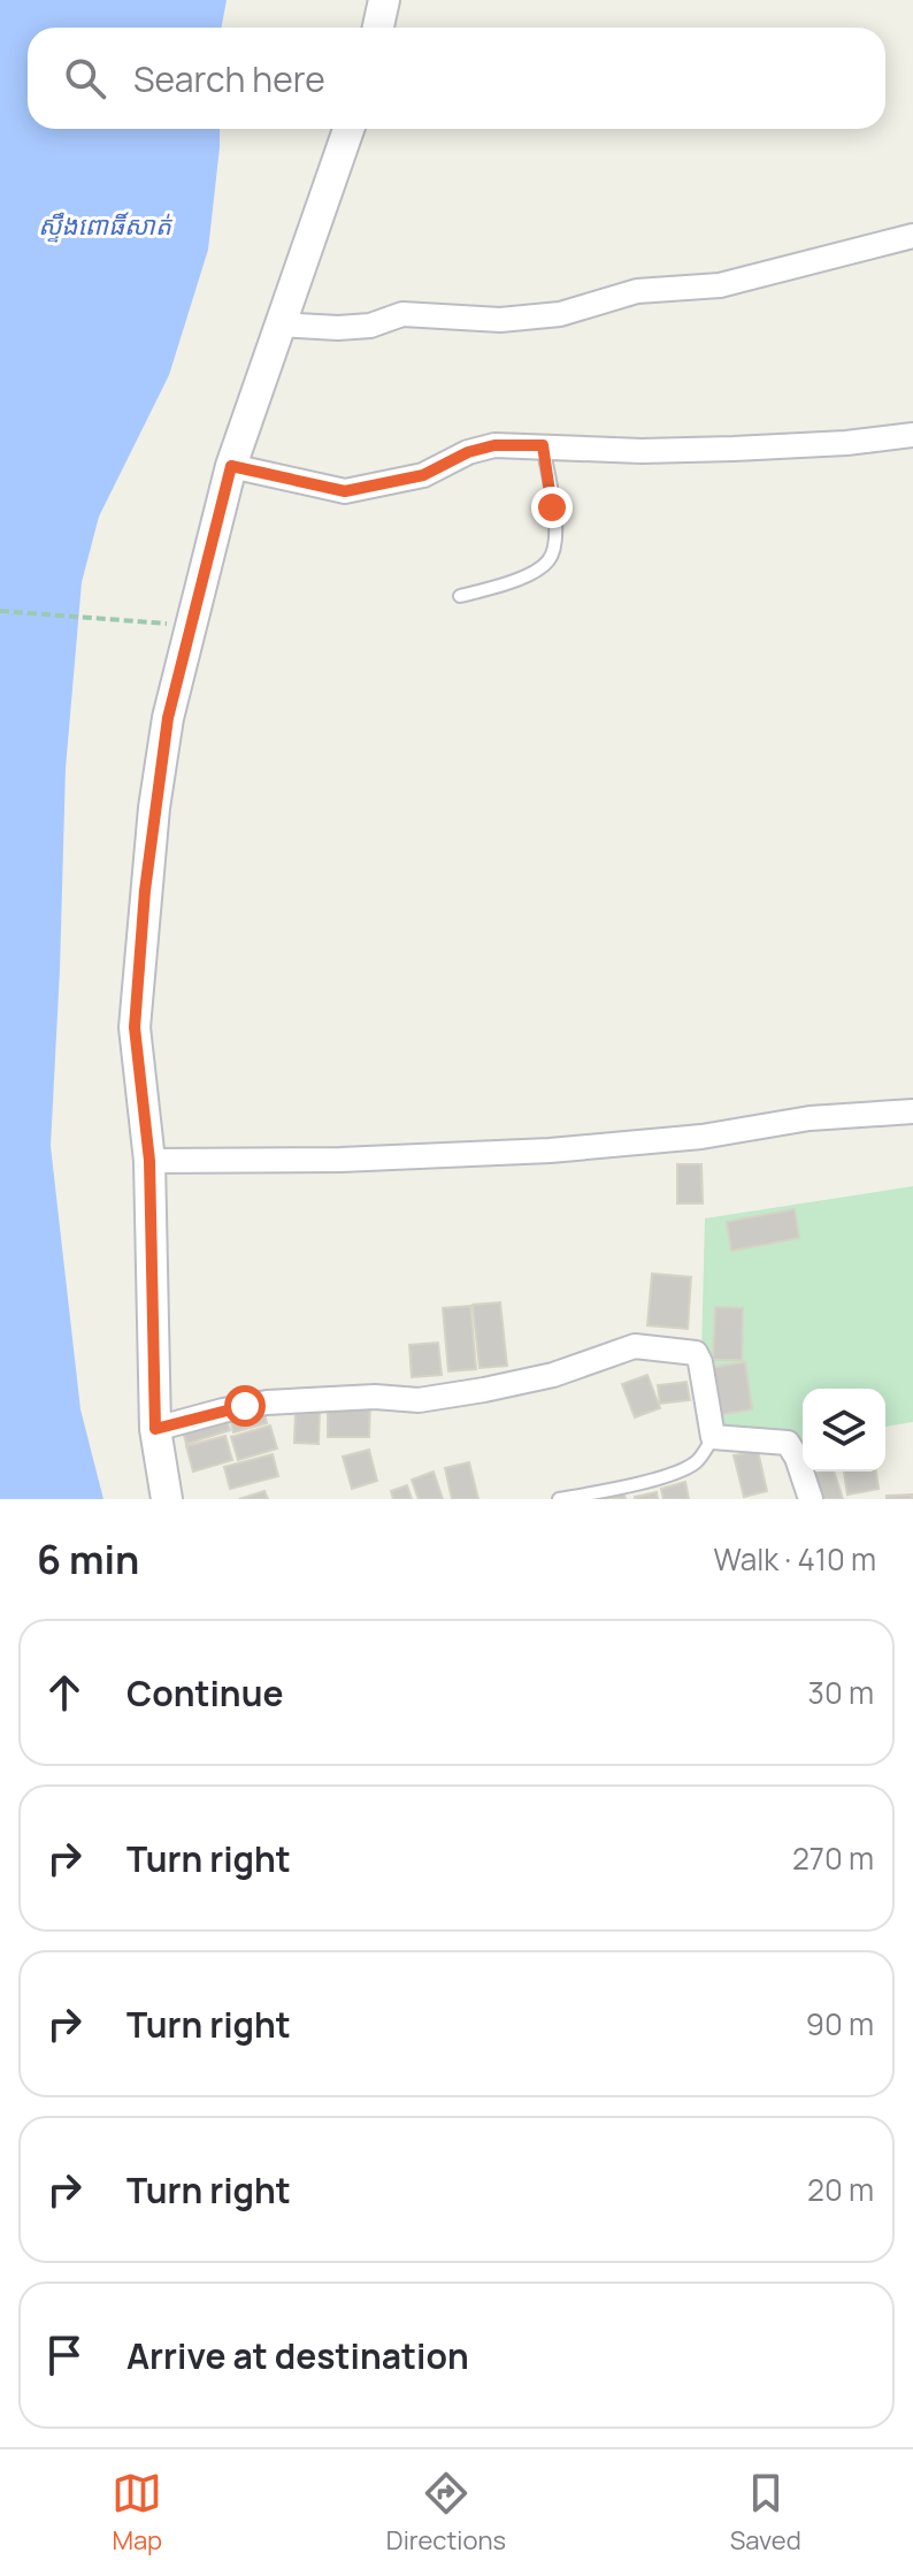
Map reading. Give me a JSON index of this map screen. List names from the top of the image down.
{
  "water": ["ស្ទឹងពោធិ៍សាត់"],
  "page": {
    "search": "Search here",
    "heading": ["6 min", "Walk · 410 m"],
    "list": [
      ["Continue", "30 m"],
      ["Turn right", "270 m"],
      ["Turn right", "90 m"],
      ["Turn right", "20 m"],
      "Arrive at destination"
    ],
    "nav": ["Map", "Directions", "Saved"]
  }
}
